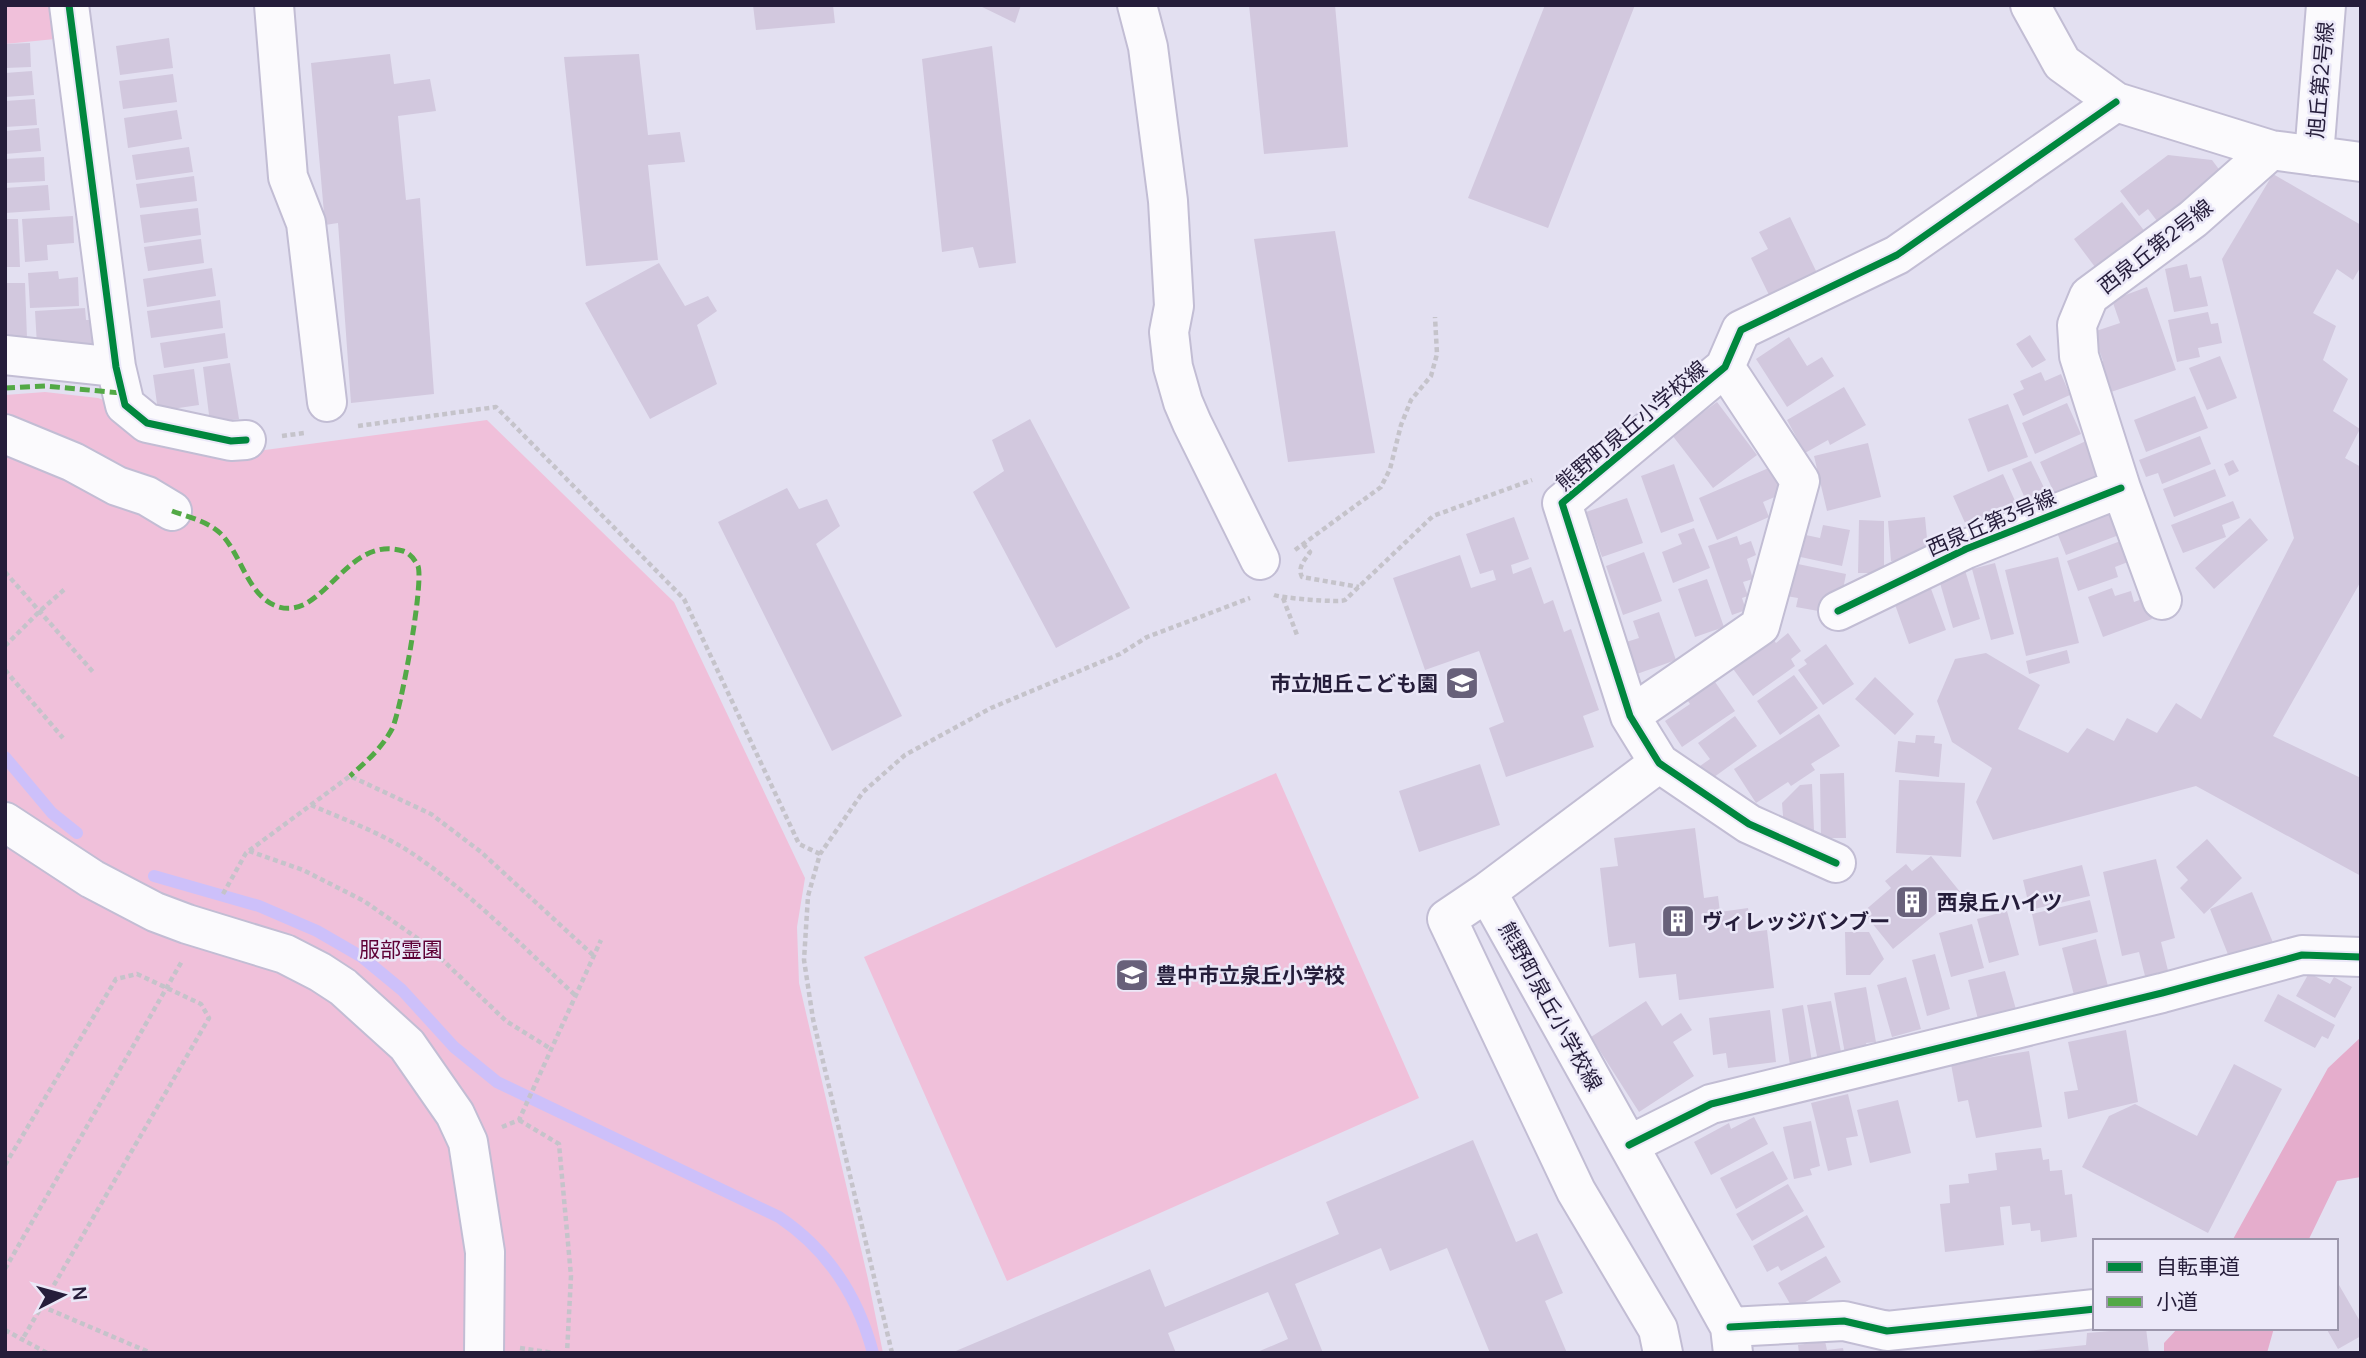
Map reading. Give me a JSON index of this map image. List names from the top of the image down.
{
  "streets": {
    "street": [
      "旭丘第2号線",
      "西泉丘第2号線",
      "熊野町泉丘小学校線",
      "西泉丘第3号線"
    ]
  },
  "crossings": [
    ["西泉丘第2号線", "西泉丘第3号線"]
  ],
  "parks": ["服部霊園"],
  "places": {
    "school or university": ["市立旭丘こども園", "豊中市立泉丘小学校"],
    "building": ["西泉丘ハイツ", "ヴィレッジバンブー"]
  },
  "legend": ["自転車道", "小道"],
  "north": "right"
}
